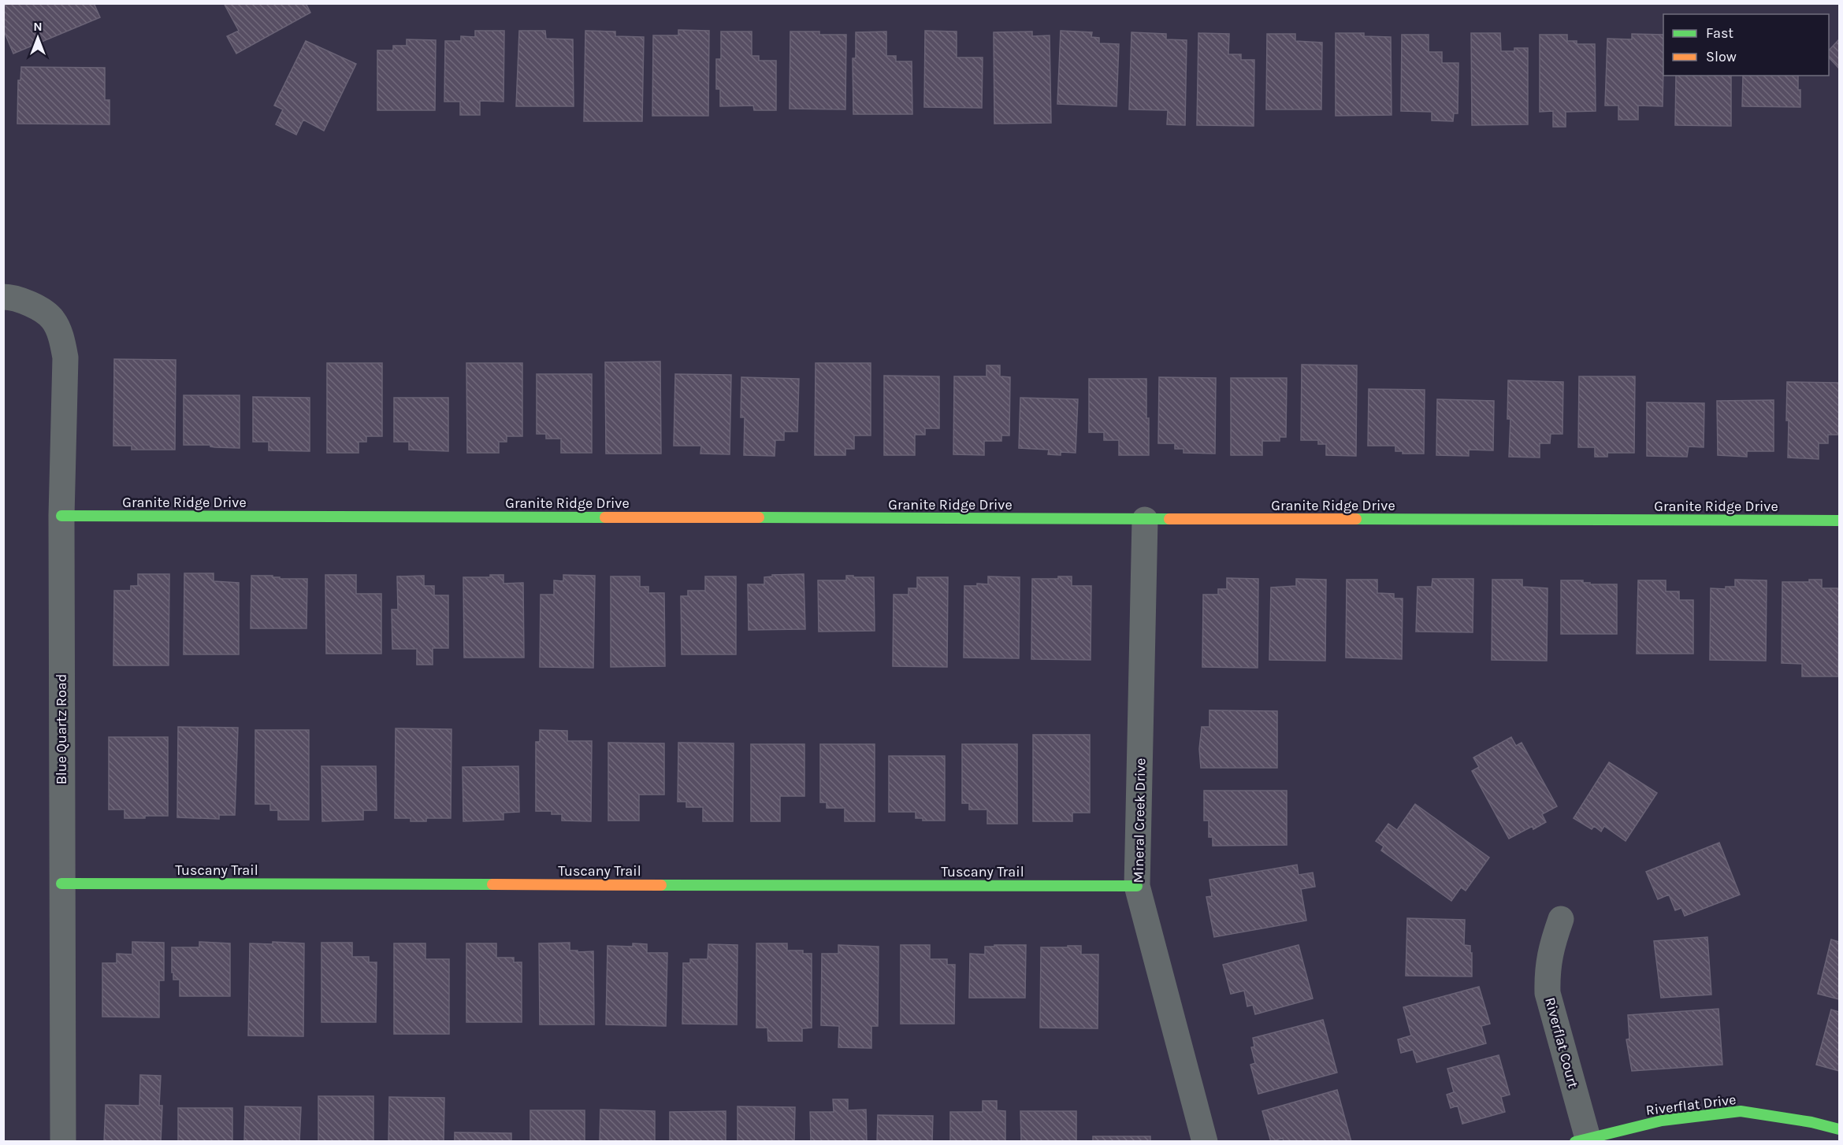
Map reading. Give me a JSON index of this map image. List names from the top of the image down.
{
  "streets": {
    "street": [
      "Granite Ridge Drive",
      "Blue Quartz Road",
      "Mineral Creek Drive",
      "Tuscany Trail",
      "Riverflat Court",
      "Riverflat Drive"
    ]
  },
  "crossings": [
    ["Granite Ridge Drive", "Blue Quartz Road"],
    ["Granite Ridge Drive", "Mineral Creek Drive"],
    ["Blue Quartz Road", "Tuscany Trail"],
    ["Mineral Creek Drive", "Tuscany Trail"],
    ["Riverflat Court", "Riverflat Drive"]
  ],
  "legend": ["Fast", "Slow"],
  "north": "top"
}
